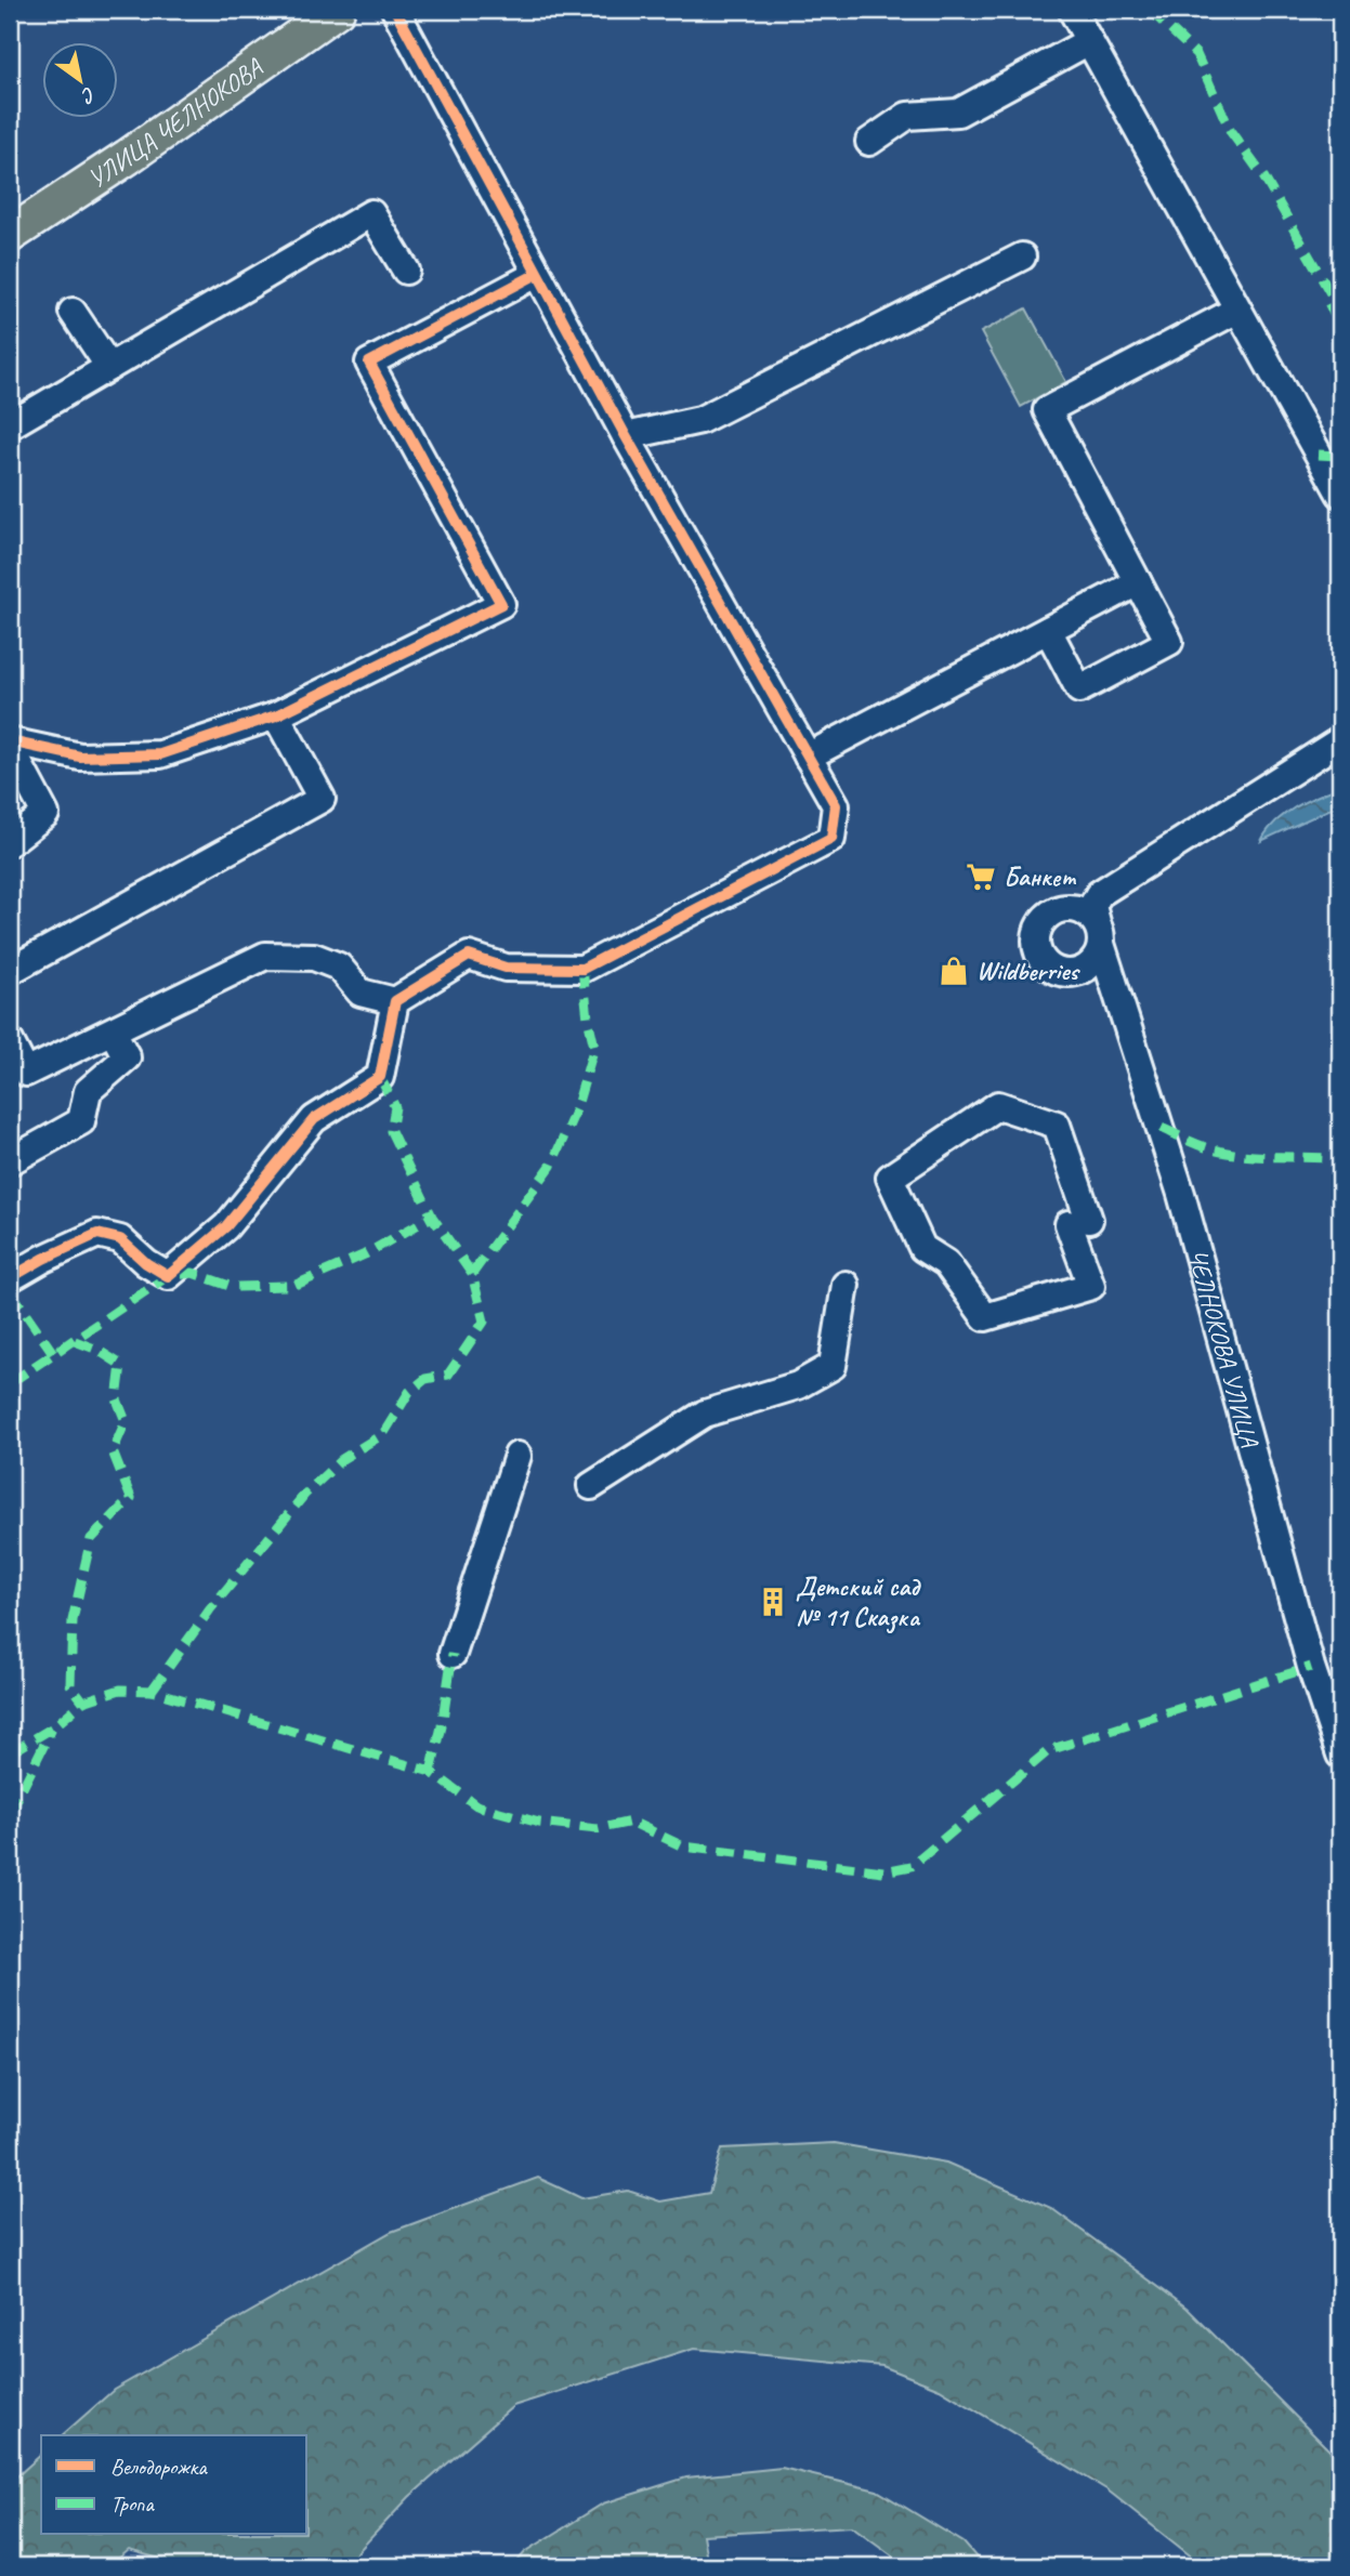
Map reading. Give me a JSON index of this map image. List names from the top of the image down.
{
  "streets": {
    "main road": ["УЛИЦА ЧЕЛНОКОВА"],
    "street": ["ЧЕЛНОКОВА УЛИЦА"]
  },
  "places": {
    "supermarket": ["Банкет"],
    "shop": ["Wildberries"],
    "building": ["Детский сад № 11 Сказка"]
  },
  "legend": ["Велодорожка", "Тропа"],
  "north": "bottom right"
}
